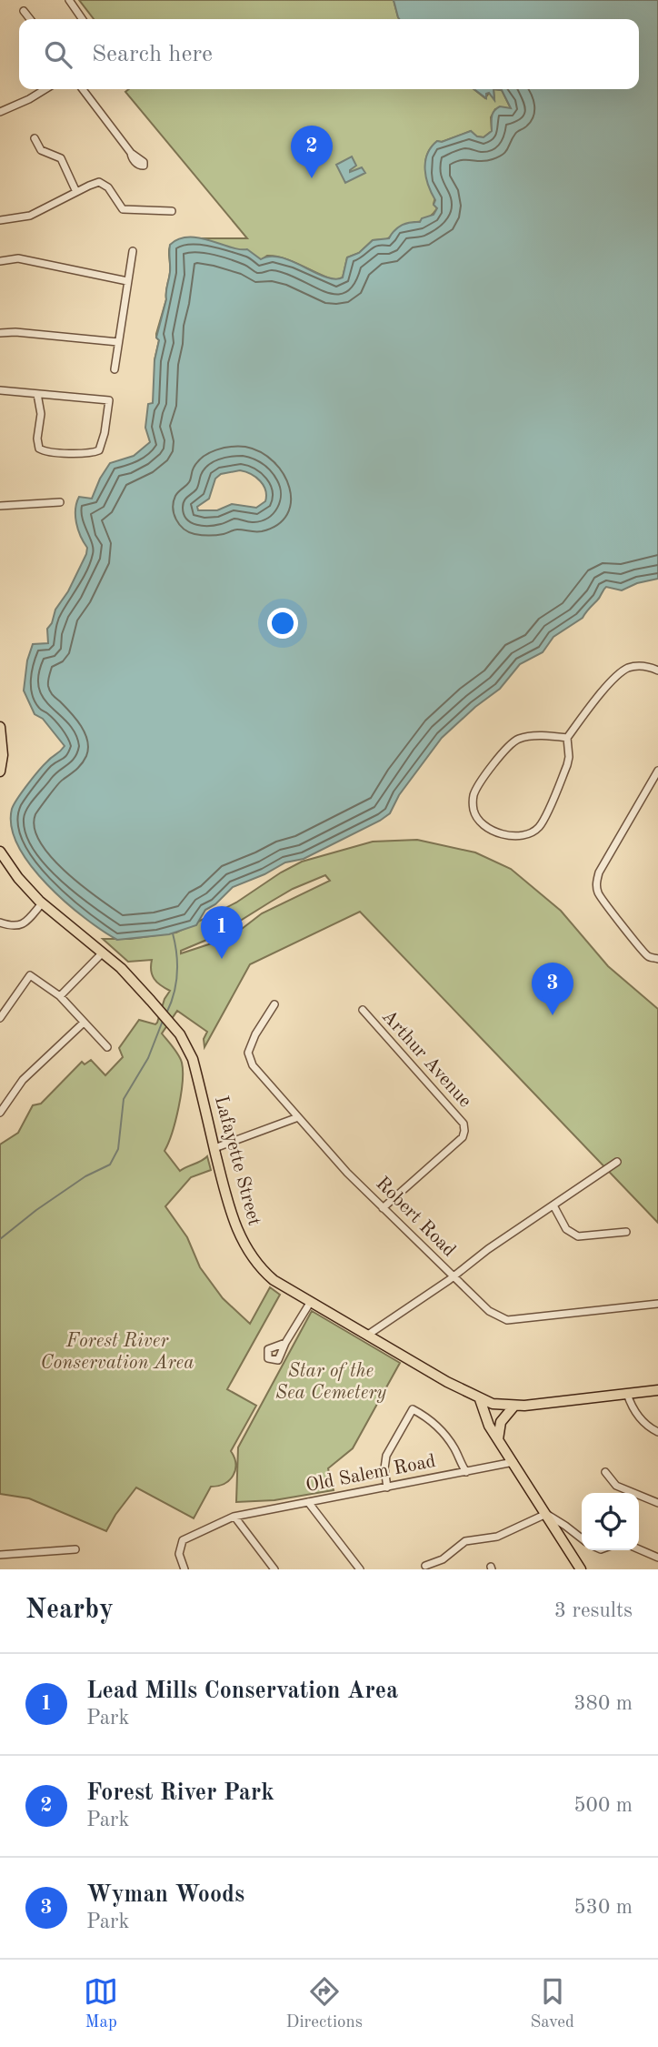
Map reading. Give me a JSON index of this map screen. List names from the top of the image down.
{
  "streets": {
    "main road": ["Lafayette Street"],
    "street": ["Arthur Avenue", "Robert Road", "Old Salem Road"]
  },
  "crossings": [
    ["Arthur Avenue", "Robert Road"]
  ],
  "parks": ["Forest River Conservation Area", "Star of the Sea Cemetery"],
  "page": {
    "search": "Search here",
    "pins": ["2", "1", "3"],
    "heading": ["Nearby", "3 results"],
    "list": [
      {
        "mark": "1",
        "name": "Lead Mills Conservation Area",
        "note": "Park",
        "value": "380 m"
      },
      {
        "mark": "2",
        "name": "Forest River Park",
        "note": "Park",
        "value": "500 m"
      },
      {
        "mark": "3",
        "name": "Wyman Woods",
        "note": "Park",
        "value": "530 m"
      }
    ],
    "nav": ["Map", "Directions", "Saved"]
  }
}
